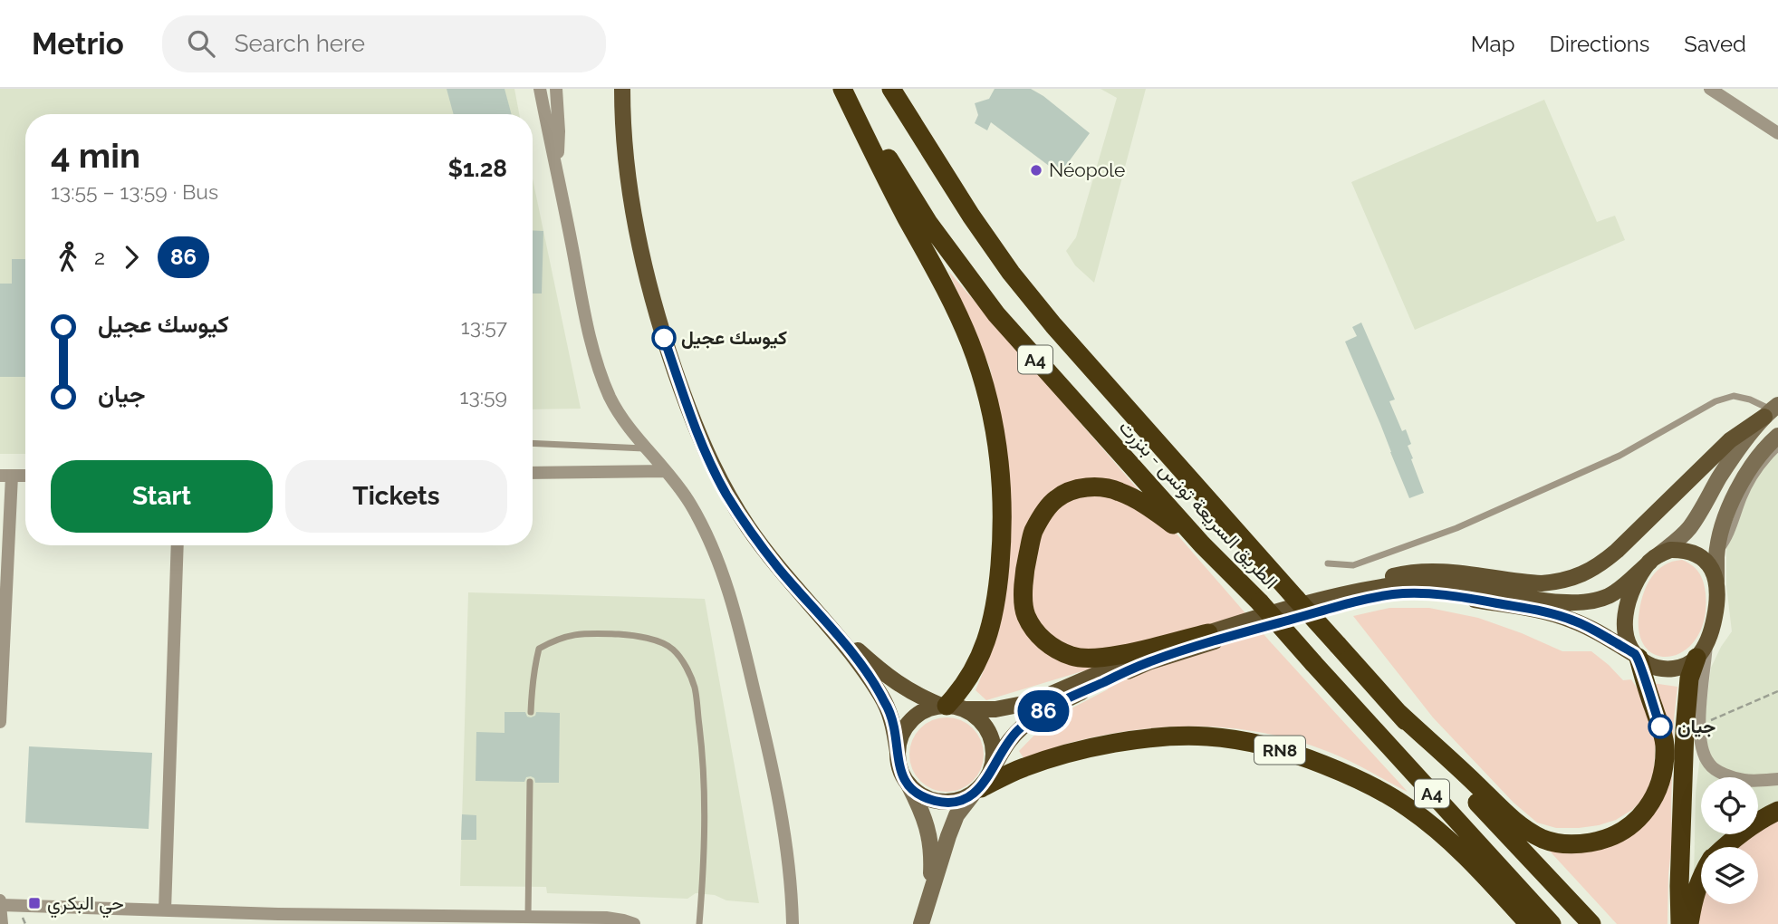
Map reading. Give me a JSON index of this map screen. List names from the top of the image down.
{
  "streets": {
    "highway": ["A4", "الطريق السريعة تونس - بنزرت", "RN8"]
  },
  "places": {
    "other": ["Néopole", "كيوسك عجيل", "جيان"],
    "transit": ["حي البكري"]
  },
  "lines": ["bus line 86"],
  "page": {
    "header": "Metrio",
    "search": "Search here",
    "nav": ["Map", "Directions", "Saved"],
    "on_map": "86",
    "heading": ["4 min", "13:55 – 13:59 · Bus", "$1.28"],
    "legs": ["2", "86"],
    "list": [
      {
        "name": "كيوسك عجيل",
        "value": "13:57"
      },
      {
        "name": "جيان",
        "value": "13:59"
      }
    ],
    "buttons": ["Start", "Tickets"]
  }
}
